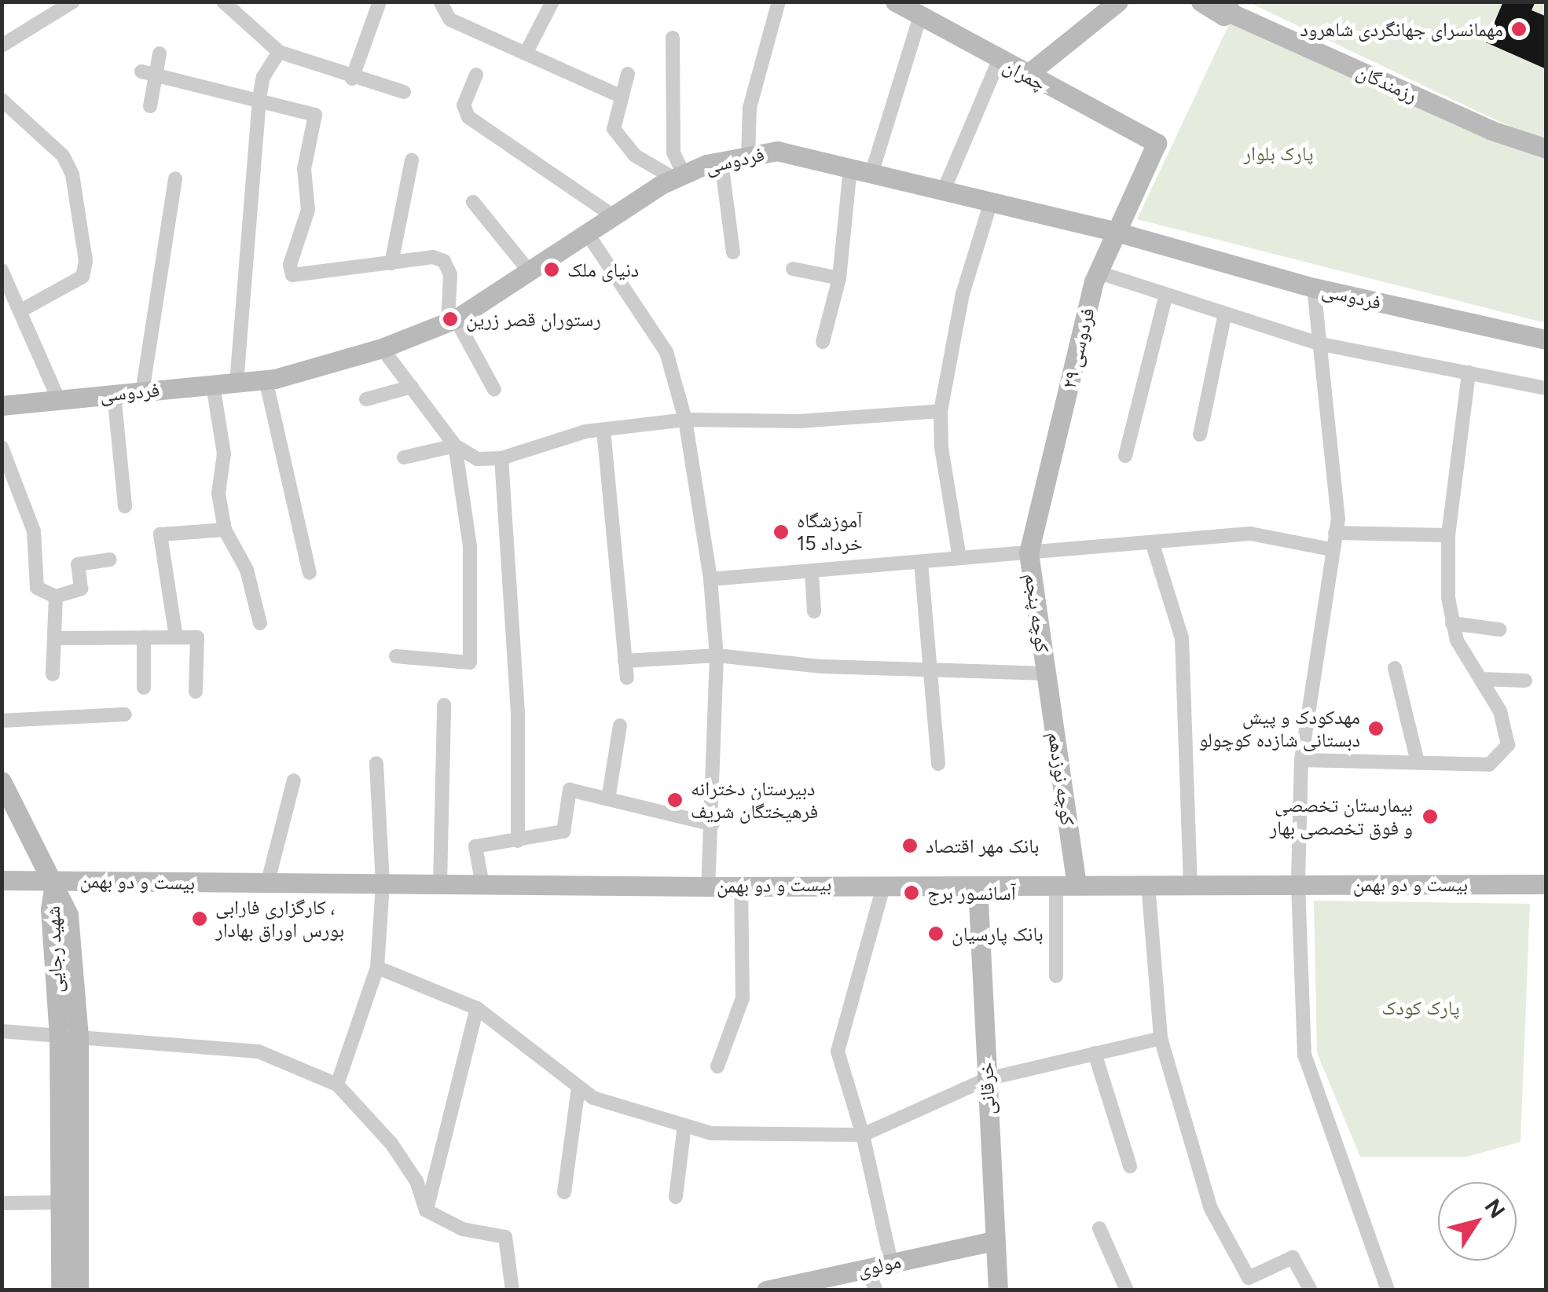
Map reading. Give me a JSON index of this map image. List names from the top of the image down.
{
  "streets": {
    "main road": [
      "چمران",
      "رزمندگان",
      "فردوسی",
      "فردوسی ۲۹",
      "کوچه پنجم",
      "کوچه نوزدهم",
      "بیست و دو بهمن",
      "شهید رجایی",
      "خرقانی",
      "مولوی"
    ]
  },
  "crossings": [
    ["چمران", "فردوسی ۲۹"],
    ["فردوسی", "فردوسی ۲۹"],
    ["فردوسی ۲۹", "کوچه پنجم"],
    ["کوچه پنجم", "کوچه نوزدهم"],
    ["کوچه نوزدهم", "بیست و دو بهمن"],
    ["بیست و دو بهمن", "شهید رجایی"],
    ["بیست و دو بهمن", "خرقانی"],
    ["خرقانی", "مولوی"]
  ],
  "parks": ["پارک بلوار", "پارک کودک"],
  "places": [
    "مهمانسرای جهانگردی شاهرود",
    "دنیای ملک",
    "رستوران قصر زرین",
    "آموزشگاه 15 خرداد",
    "مهدکودک و پیش دبستانی شازده کوچولو",
    "دبیرستان دخترانه فرهیختگان شریف",
    "بیمارستان تخصصی و فوق تخصصی بهار",
    "بانک مهر اقتصاد",
    "آسانسور برج",
    "کارگزاری فارابی ، بورس اوراق بهادار",
    "بانک پارسیان"
  ],
  "north": "top right"
}
